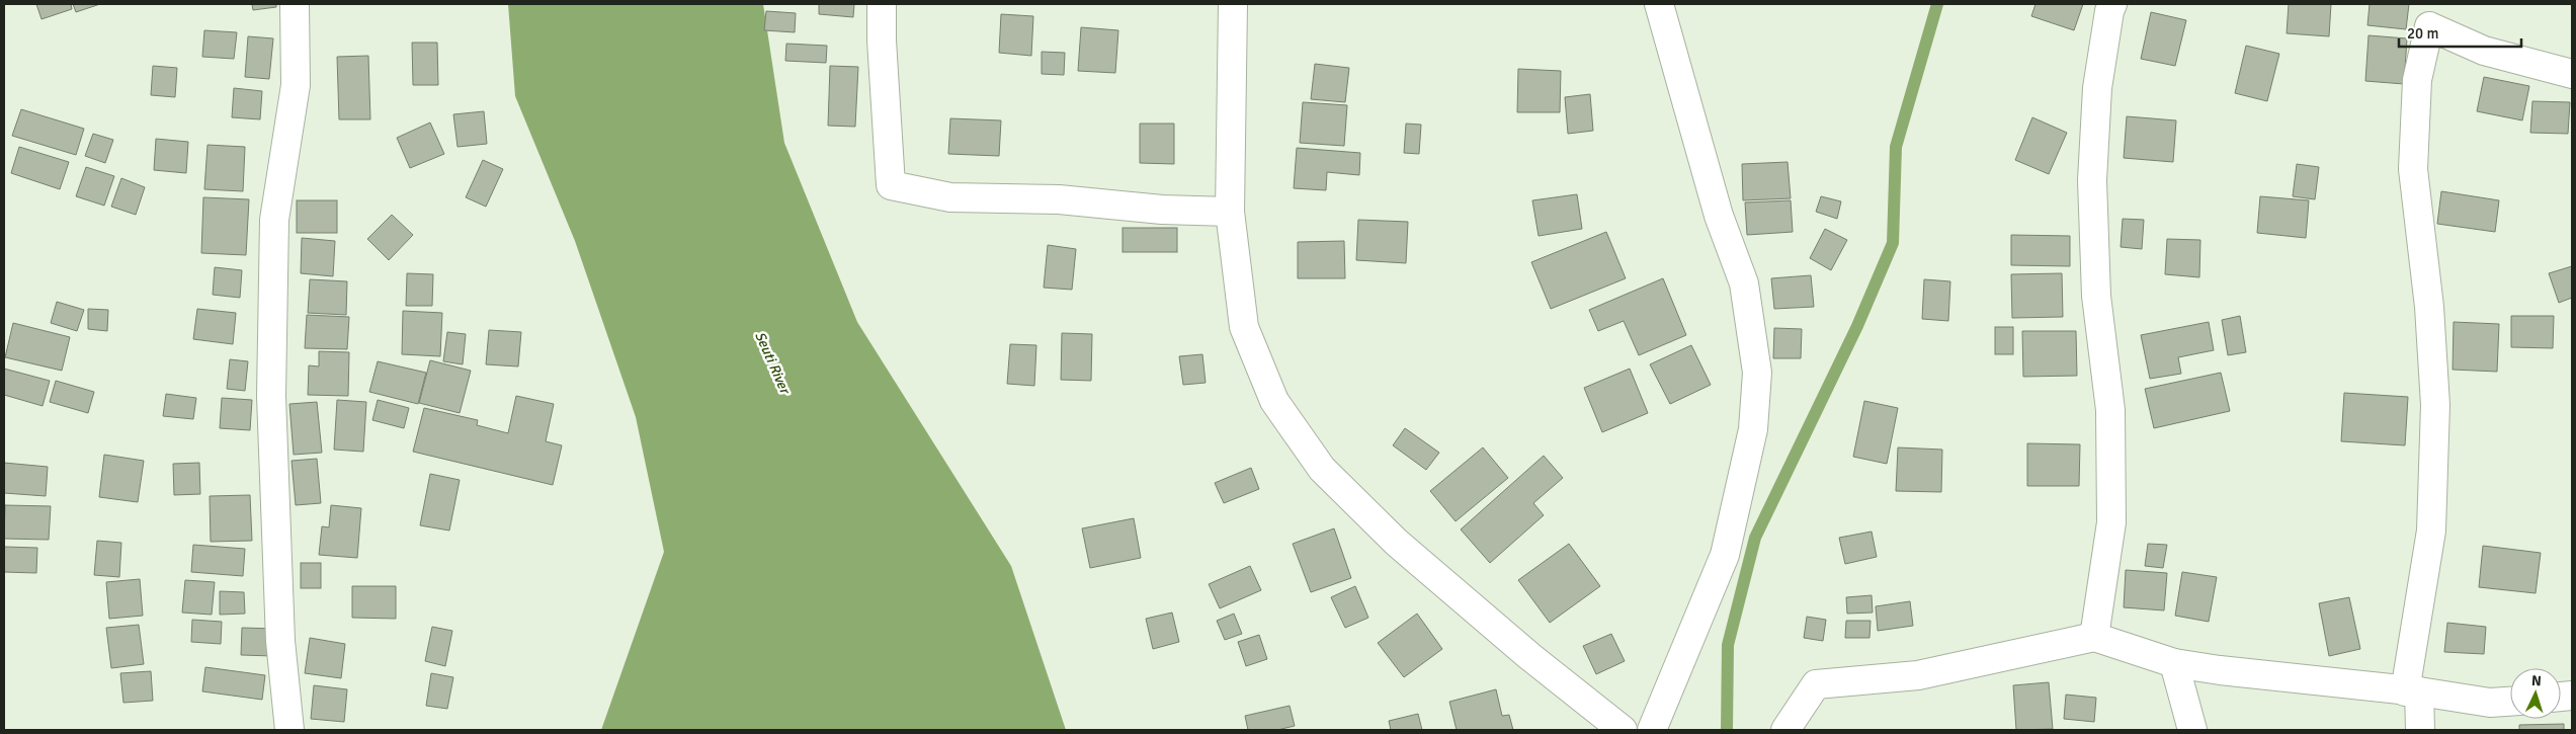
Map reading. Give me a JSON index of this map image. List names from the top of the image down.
{
  "water": ["Seuti River"],
  "scale_bar": "20 m",
  "north": "top"
}
